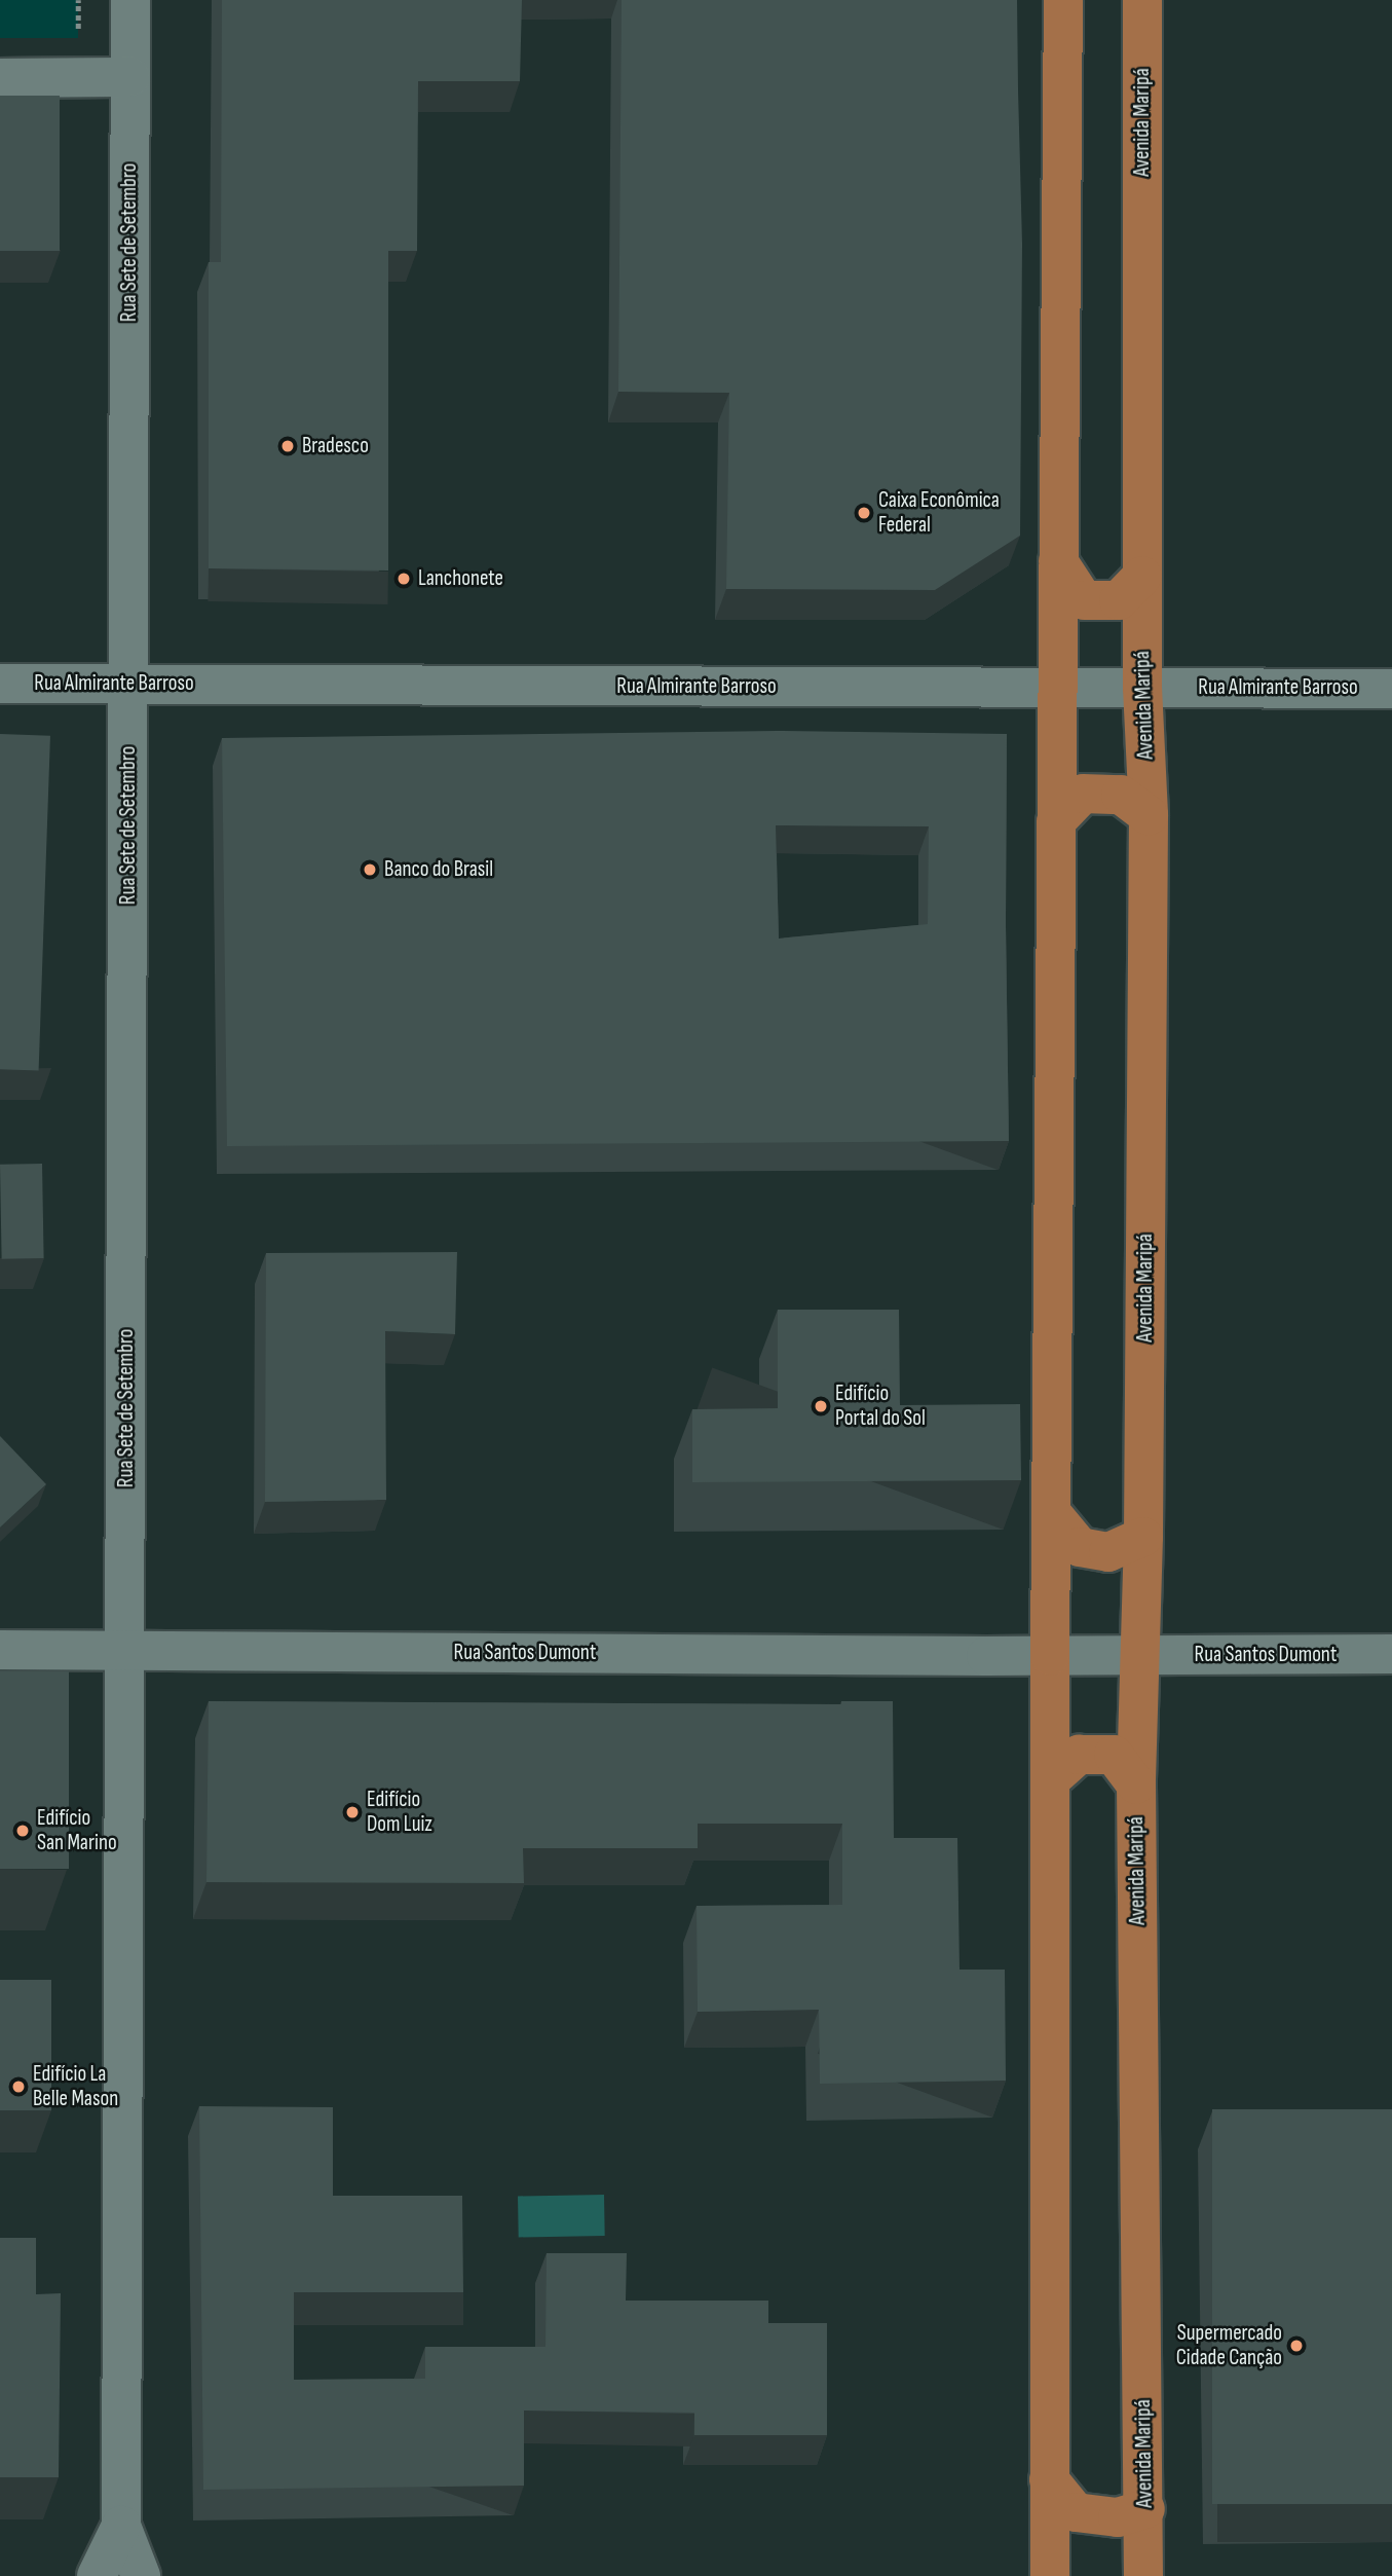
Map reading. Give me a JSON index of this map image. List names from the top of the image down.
{
  "streets": {
    "main road": ["Avenida Maripá"],
    "street": ["Rua Sete de Setembro", "Rua Almirante Barroso", "Rua Santos Dumont"]
  },
  "crossings": [
    ["Avenida Maripá", "Rua Almirante Barroso"],
    ["Avenida Maripá", "Rua Santos Dumont"],
    ["Rua Sete de Setembro", "Rua Almirante Barroso"],
    ["Rua Sete de Setembro", "Rua Santos Dumont"]
  ],
  "places": [
    "Bradesco",
    "Caixa Econômica Federal",
    "Lanchonete",
    "Banco do Brasil",
    "Edifício Portal do Sol",
    "Edifício Dom Luiz",
    "Edifício San Marino",
    "Edifício La Belle Mason",
    "Supermercado Cidade Canção"
  ]
}
